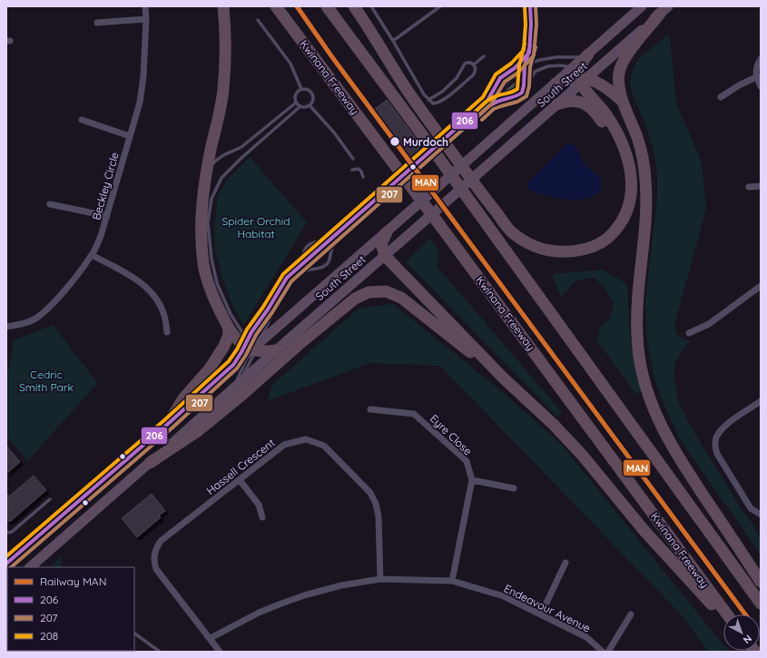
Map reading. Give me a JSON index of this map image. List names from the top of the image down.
{
  "streets": {
    "highway": ["Kwinana Freeway", "South Street"],
    "street": [
      "Beckley Circle",
      "Eyre Close",
      "Hassell Crescent",
      "Endeavour Avenue"
    ]
  },
  "crossings": [
    ["Eyre Close", "Endeavour Avenue"],
    ["Hassell Crescent", "Endeavour Avenue"]
  ],
  "parks": ["Spider Orchid Habitat", "Cedric Smith Park"],
  "places": ["Murdoch"],
  "lines": [
    "rail line MAN",
    "transit line 206",
    "transit line 207",
    "transit line 208"
  ],
  "legend": [
    "Railway MAN",
    "206",
    "207",
    "208"
  ],
  "north": "bottom right"
}
